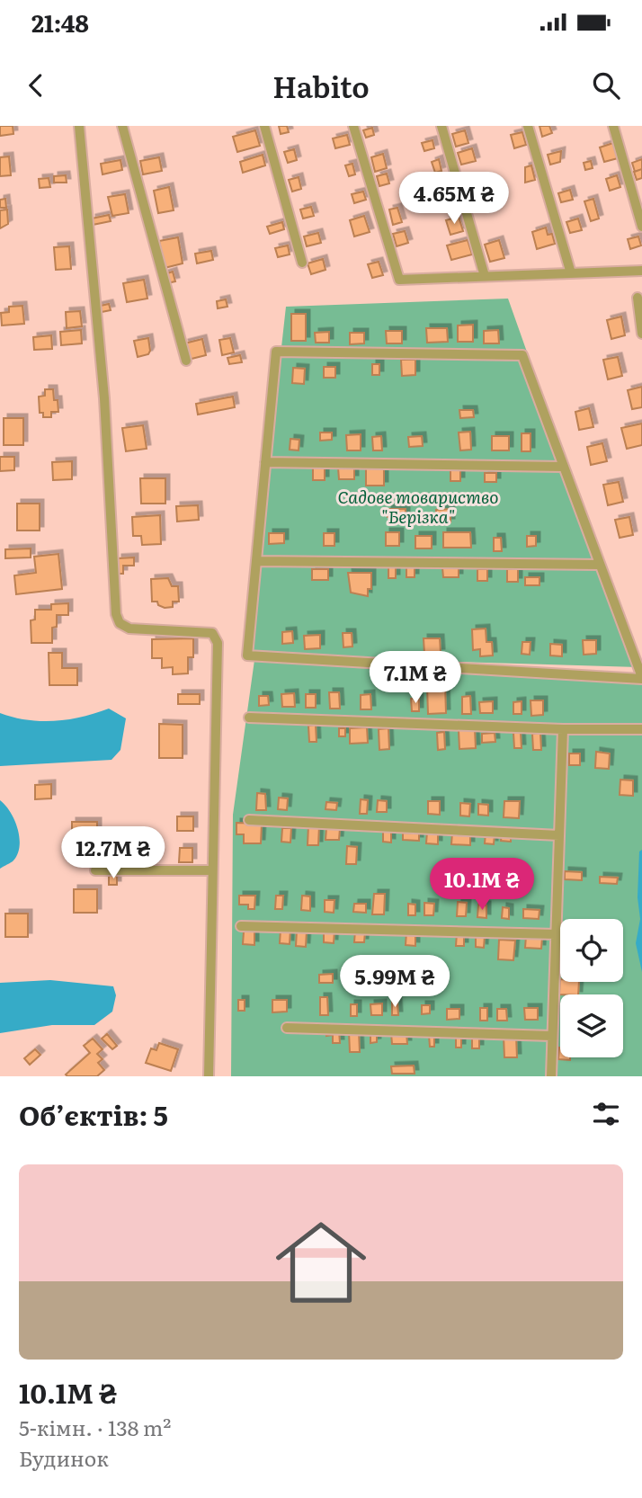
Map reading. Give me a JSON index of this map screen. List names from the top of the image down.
{
  "parks": ["Садове товариство \"Берізка\""],
  "page": {
    "status": "21:48",
    "header": "Habito",
    "price": [
      "4.65M ₴",
      "7.1M ₴",
      "12.7M ₴",
      "10.1M ₴",
      "5.99M ₴"
    ],
    "heading": "Об’єктів: 5",
    "list": [
      {
        "name": "10.1M ₴",
        "note": "5-кімн. · 138 m² · Будинок"
      }
    ]
  }
}
